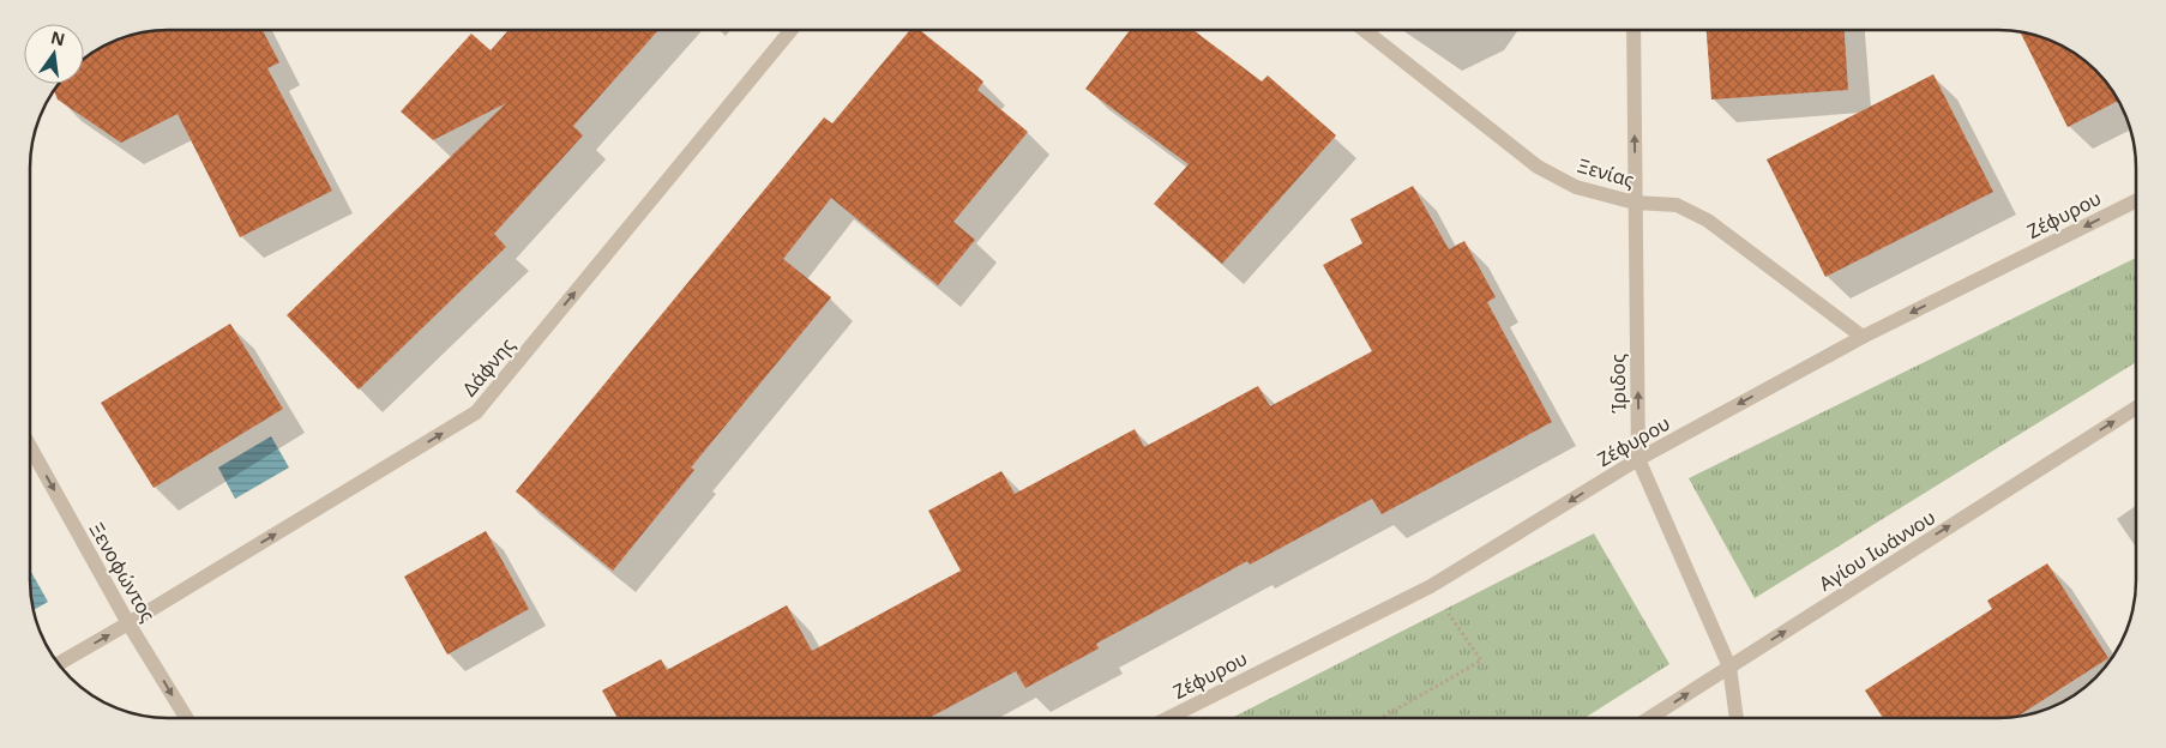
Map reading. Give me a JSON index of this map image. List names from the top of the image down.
{
  "streets": {
    "street": [
      "Ξενίας",
      "Ζέφυρου",
      "Δάφνης",
      "Ίριδος",
      "Αγίου Ιωάννου",
      "Ξενοφώντος"
    ]
  },
  "crossings": [
    ["Ξενίας", "Ζέφυρου"],
    ["Ξενίας", "Ίριδος"],
    ["Ζέφυρου", "Ίριδος"],
    ["Δάφνης", "Ξενοφώντος"],
    ["Ίριδος", "Αγίου Ιωάννου"]
  ],
  "one_way": [
    "Ζέφυρου",
    "Δάφνης",
    "Ίριδος",
    "Αγίου Ιωάννου",
    "Ξενοφώντος"
  ],
  "north": "top"
}
